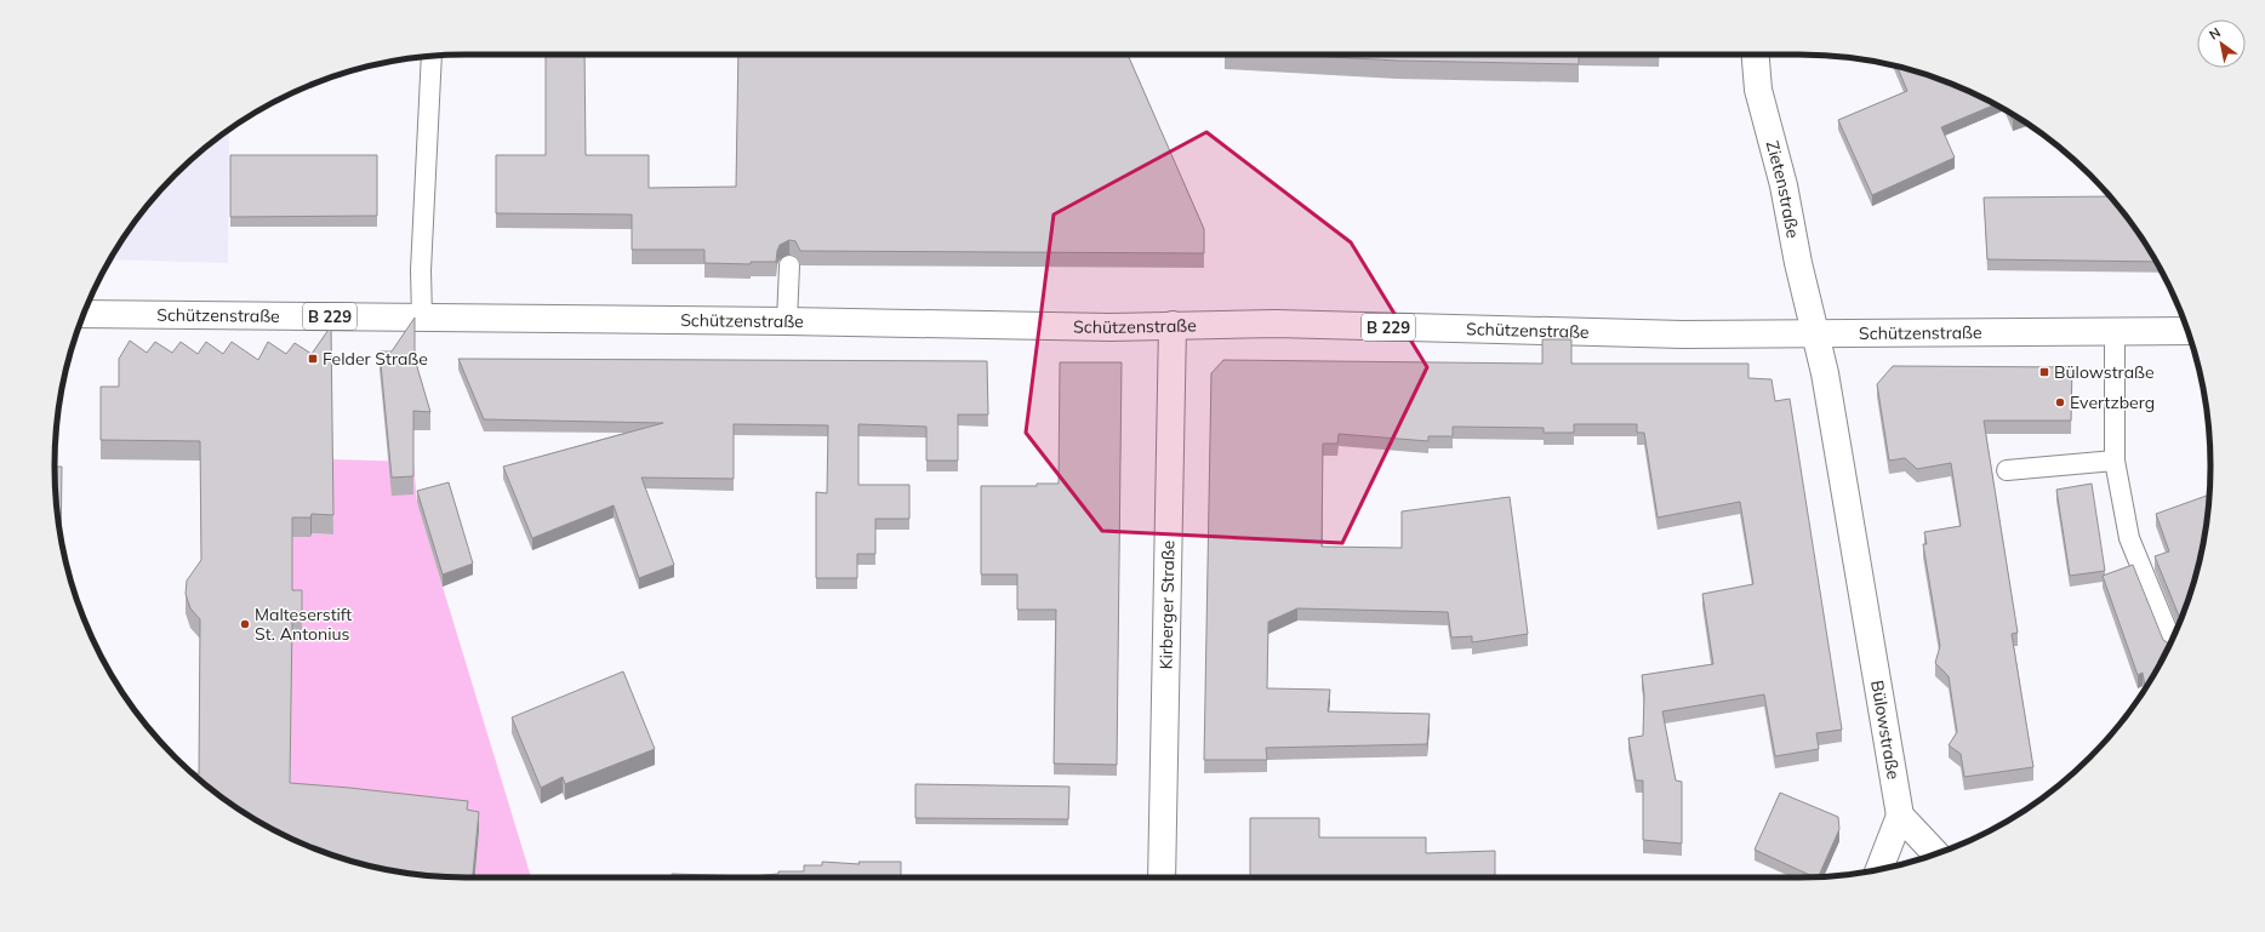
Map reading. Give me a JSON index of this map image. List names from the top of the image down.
{
  "streets": {
    "main road": [
      "Zietenstraße",
      "Schützenstraße",
      "B 229",
      "Kirberger Straße",
      "Bülowstraße"
    ]
  },
  "crossings": [
    ["Zietenstraße", "Schützenstraße"],
    ["Zietenstraße", "Bülowstraße"],
    ["Schützenstraße", "Kirberger Straße"],
    ["Schützenstraße", "Bülowstraße"]
  ],
  "places": {
    "transit": ["Felder Straße", "Bülowstraße"],
    "other": ["Evertzberg", "Malteserstift St. Antonius"]
  },
  "north": "top left"
}
